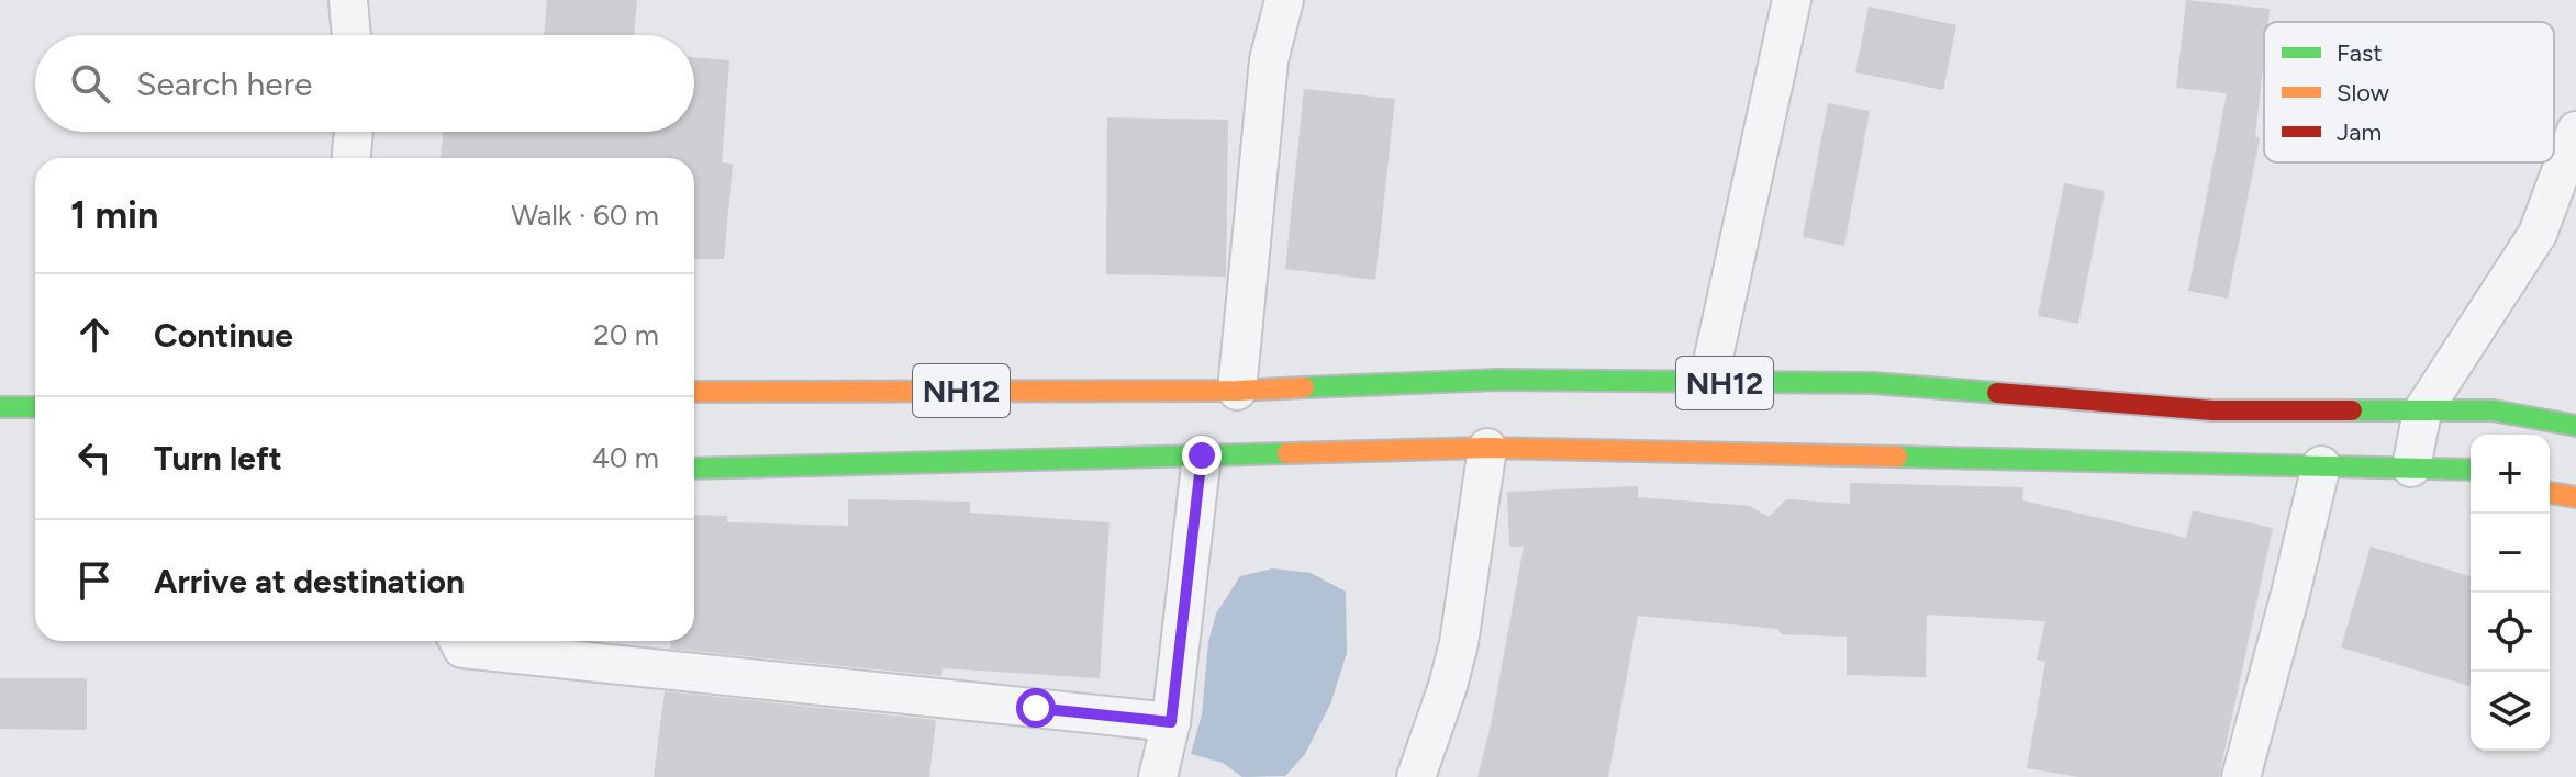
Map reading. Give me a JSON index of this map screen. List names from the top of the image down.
{
  "streets": {
    "highway": ["NH12"]
  },
  "legend": ["Fast", "Slow", "Jam"],
  "page": {
    "search": "Search here",
    "heading": ["1 min", "Walk · 60 m"],
    "list": [
      ["Continue", "20 m"],
      ["Turn left", "40 m"],
      "Arrive at destination"
    ],
    "map_buttons": ["+", "−"]
  }
}
